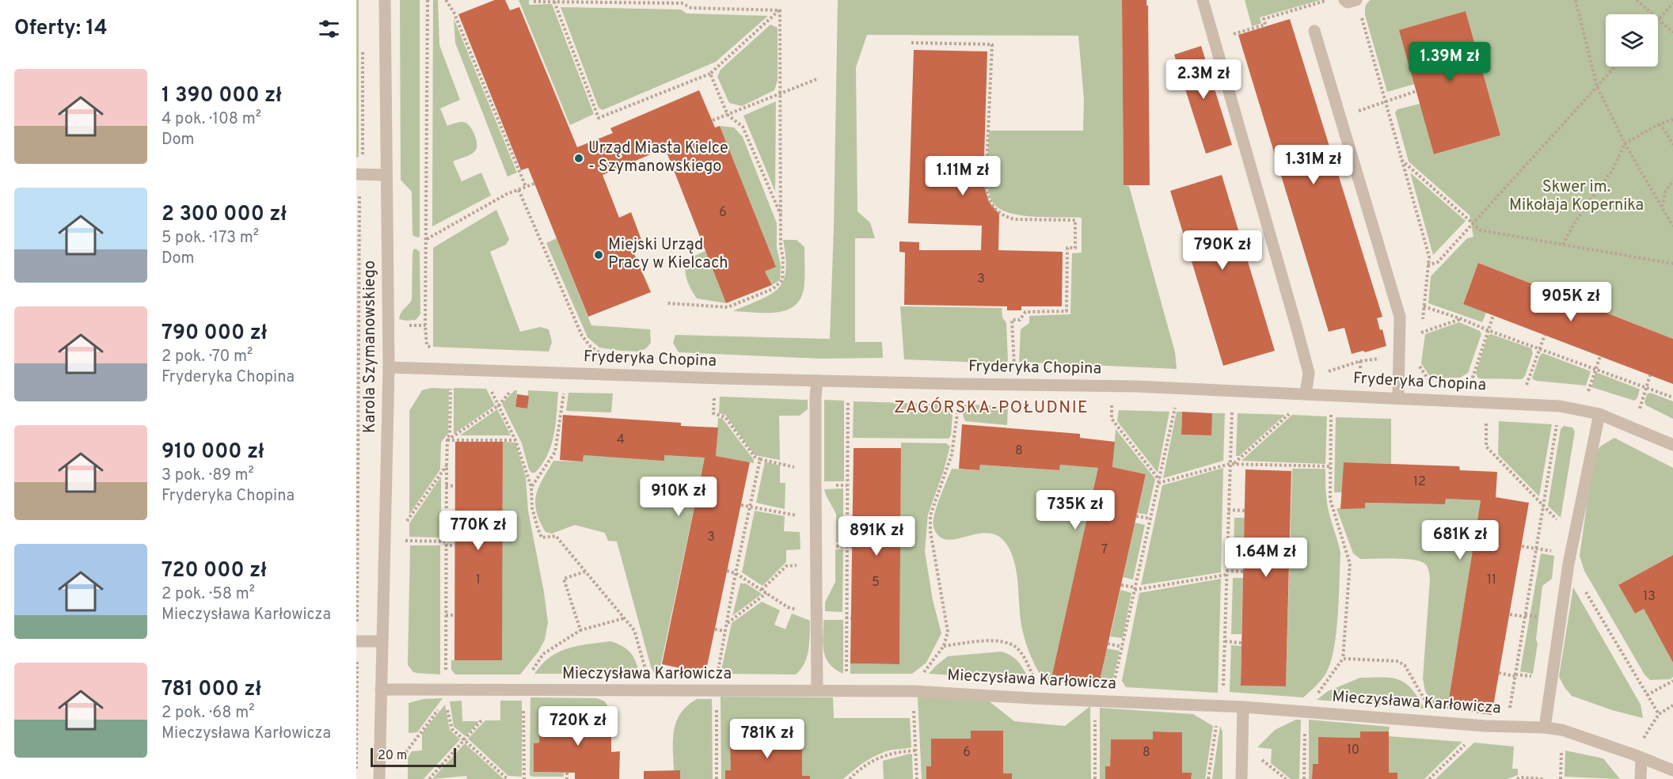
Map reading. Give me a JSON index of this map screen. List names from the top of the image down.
{
  "streets": {
    "street": ["Karola Szymanowskiego", "Fryderyka Chopina", "Mieczysława Karłowicza"]
  },
  "crossings": [
    ["Karola Szymanowskiego", "Fryderyka Chopina"],
    ["Karola Szymanowskiego", "Mieczysława Karłowicza"]
  ],
  "districts": ["ZAGÓRSKA-POŁUDNIE"],
  "parks": ["Skwer im. Mikołaja Kopernika"],
  "places": ["Urząd Miasta Kielce - Szymanowskiego", "Miejski Urząd Pracy w Kielcach"],
  "house_numbers": [
    "6",
    "3",
    "4",
    "8",
    "12",
    "3",
    "7",
    "1",
    "11",
    "5",
    "13",
    "10",
    "6",
    "8"
  ],
  "scale_bar": "20 m",
  "page": {
    "heading": "Oferty: 14",
    "price": [
      "1.39M zł",
      "2.3M zł",
      "1.31M zł",
      "1.11M zł",
      "790K zł",
      "905K zł",
      "910K zł",
      "735K zł",
      "770K zł",
      "891K zł",
      "681K zł",
      "1.64M zł",
      "720K zł",
      "781K zł"
    ],
    "list": [
      {
        "name": "1 390 000 zł",
        "note": "4 pok. · 108 m² · Dom"
      },
      {
        "name": "2 300 000 zł",
        "note": "5 pok. · 173 m² · Dom"
      },
      {
        "name": "790 000 zł",
        "note": "2 pok. · 70 m² · Fryderyka Chopina"
      },
      {
        "name": "910 000 zł",
        "note": "3 pok. · 89 m² · Fryderyka Chopina"
      },
      {
        "name": "720 000 zł",
        "note": "2 pok. · 58 m² · Mieczysława Karłowicza"
      },
      {
        "name": "781 000 zł",
        "note": "2 pok. · 68 m² · Mieczysława Karłowicza"
      }
    ],
    "scale": "20 m"
  }
}
